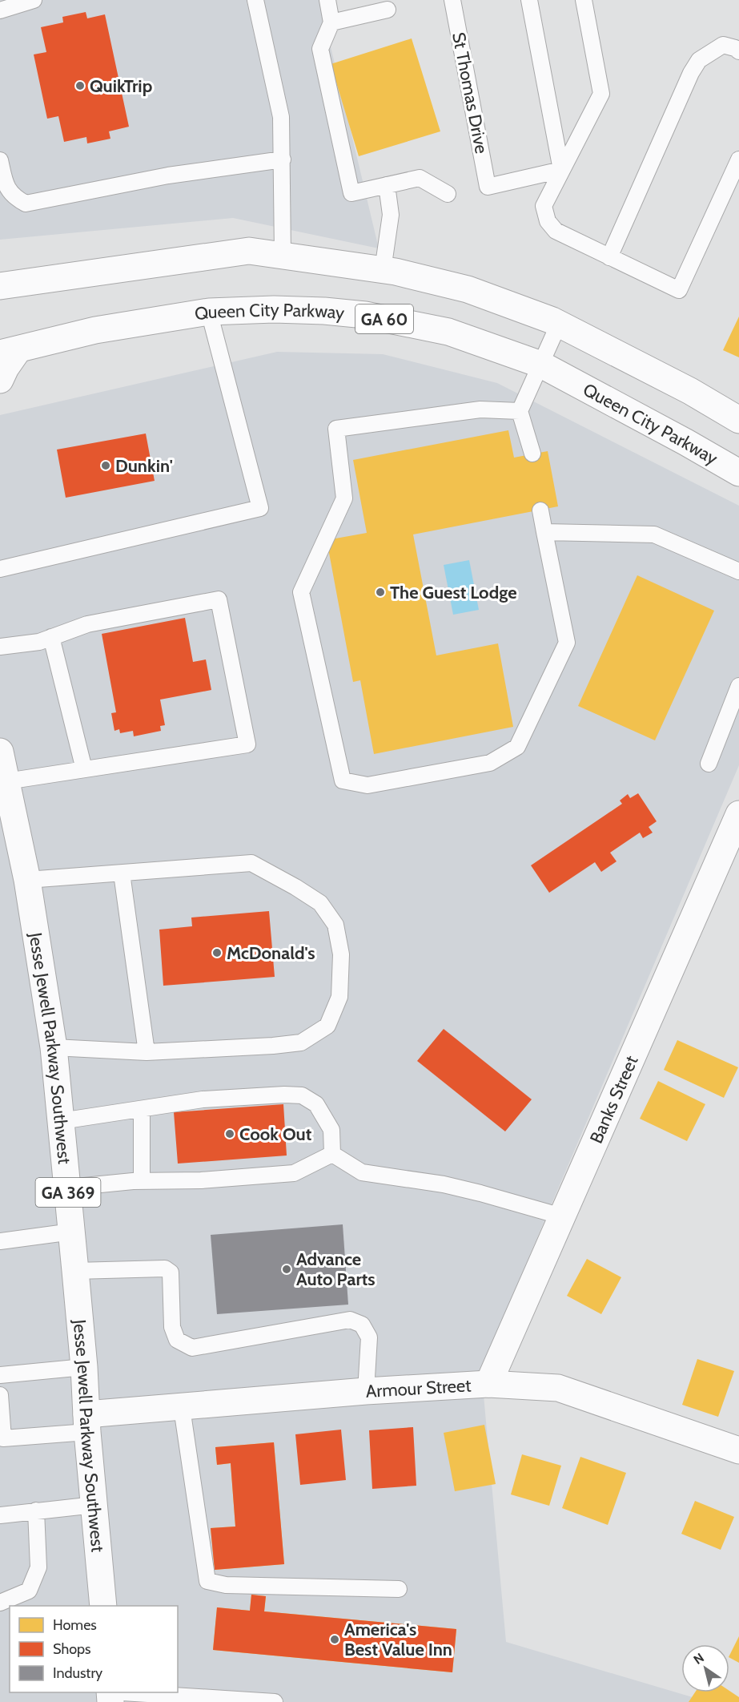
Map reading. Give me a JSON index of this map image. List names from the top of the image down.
{
  "streets": {
    "main road": [
      "Queen City Parkway",
      "GA 60",
      "Jesse Jewell Parkway Southwest",
      "Banks Street",
      "GA 369",
      "Armour Street"
    ],
    "lane": ["St Thomas Drive"]
  },
  "crossings": [
    ["Jesse Jewell Parkway Southwest", "Armour Street"],
    ["Banks Street", "Armour Street"]
  ],
  "places": [
    "QuikTrip",
    "Dunkin'",
    "The Guest Lodge",
    "McDonald's",
    "Cook Out",
    "Advance Auto Parts",
    "America's Best Value Inn"
  ],
  "legend": ["Homes", "Shops", "Industry"],
  "north": "top left"
}
